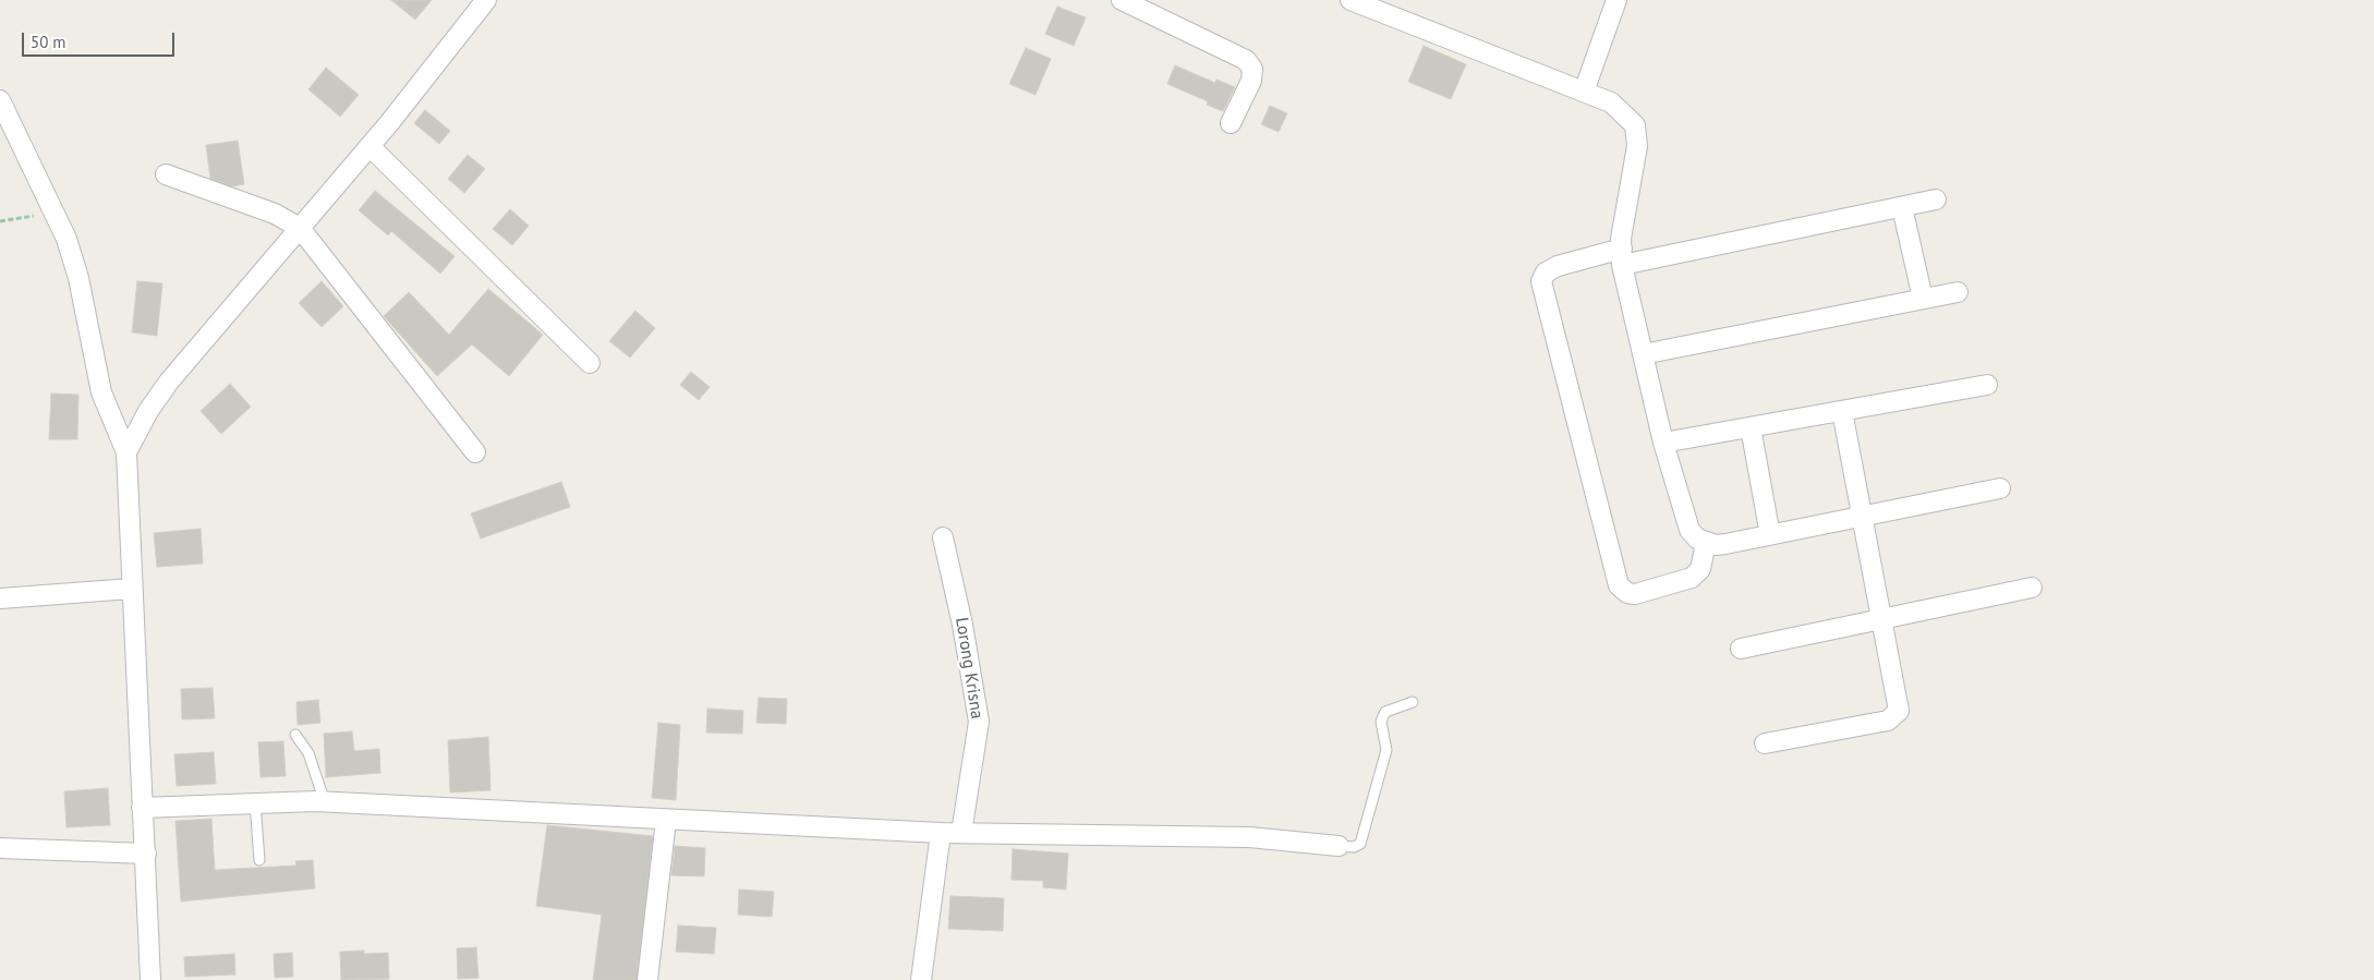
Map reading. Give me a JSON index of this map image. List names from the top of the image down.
{
  "streets": {
    "street": ["Lorong Krisna"]
  },
  "scale_bar": "50 m"
}
